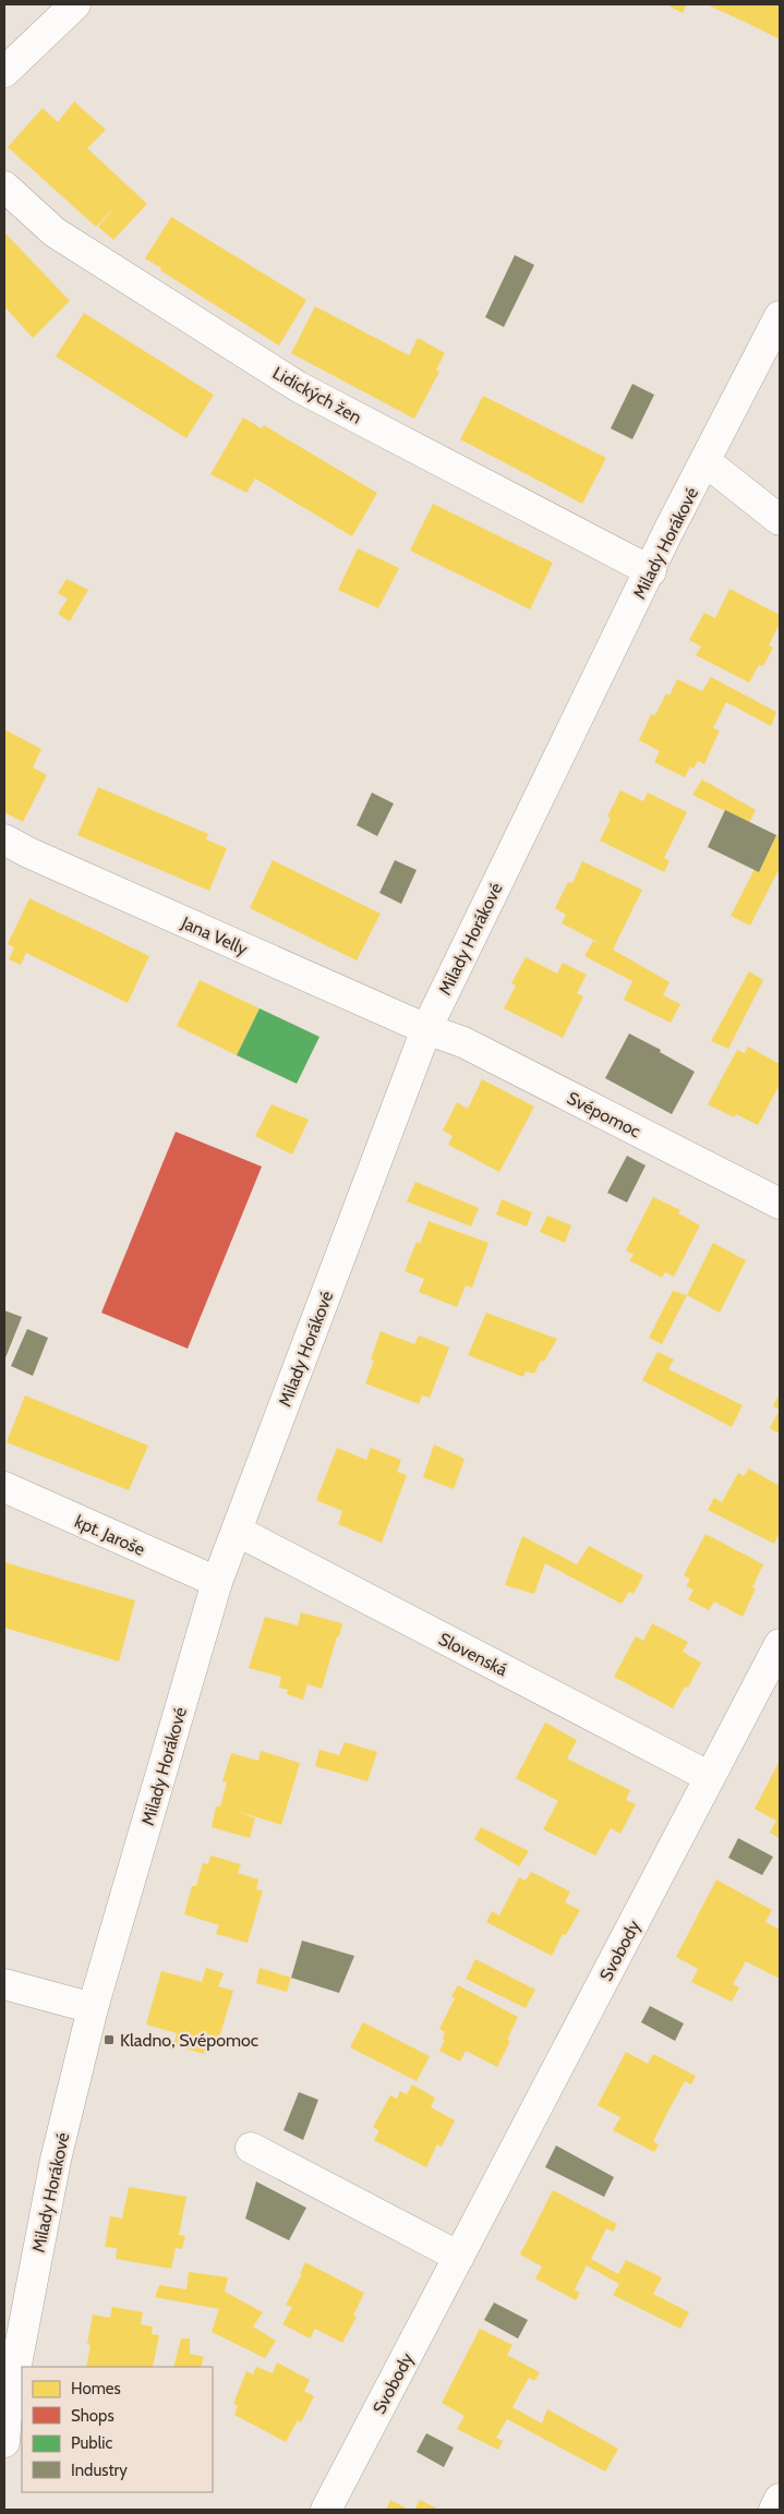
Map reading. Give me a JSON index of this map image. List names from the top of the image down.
{
  "streets": {
    "street": [
      "Lidických žen",
      "Milady Horákové",
      "Jana Velly",
      "Svépomoc",
      "kpt. Jaroše",
      "Slovenská",
      "Svobody"
    ]
  },
  "crossings": [
    ["Lidických žen", "Milady Horákové"],
    ["Milady Horákové", "Jana Velly"],
    ["Milady Horákové", "Svépomoc"],
    ["Milady Horákové", "kpt. Jaroše"],
    ["Milady Horákové", "Slovenská"],
    ["Jana Velly", "Svépomoc"],
    ["Slovenská", "Svobody"]
  ],
  "places": {
    "transit": ["Kladno, Svépomoc"]
  },
  "legend": [
    "Homes",
    "Shops",
    "Public",
    "Industry"
  ]
}
